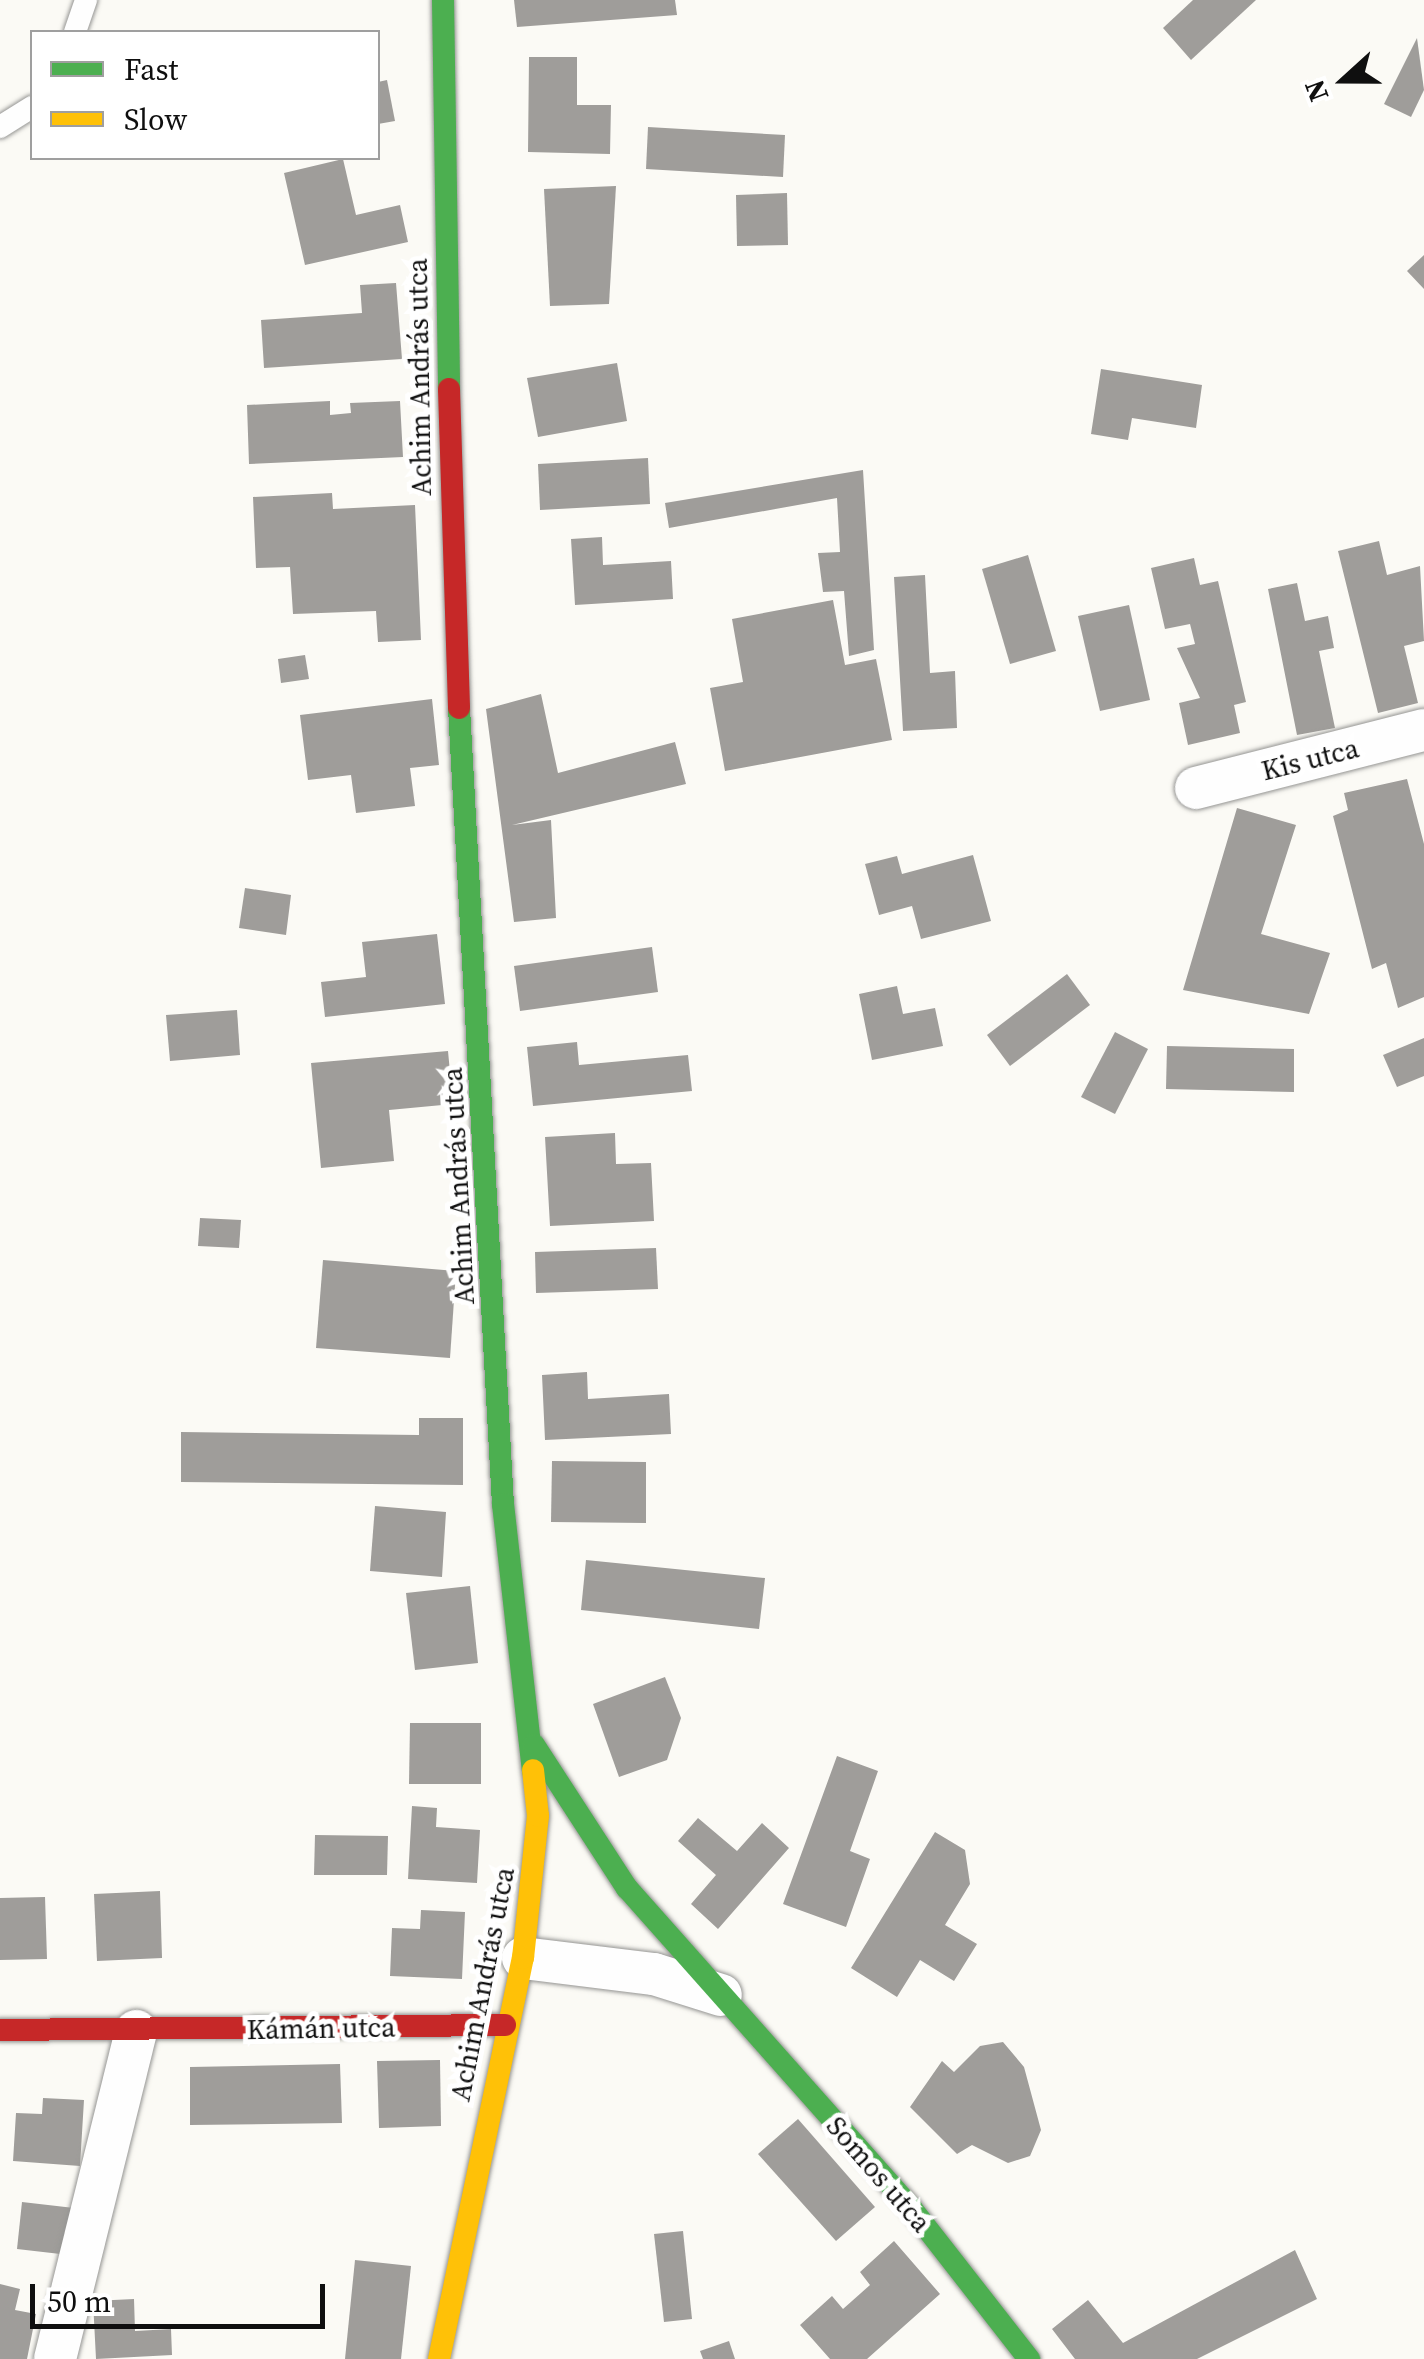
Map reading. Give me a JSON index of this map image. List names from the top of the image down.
{
  "streets": {
    "street": [
      "Achim András utca",
      "Kis utca",
      "Kámán utca",
      "Somos utca"
    ]
  },
  "crossings": [
    ["Achim András utca", "Kámán utca"],
    ["Achim András utca", "Somos utca"]
  ],
  "legend": ["Fast", "Slow"],
  "scale_bar": "50 m",
  "north": "left"
}
